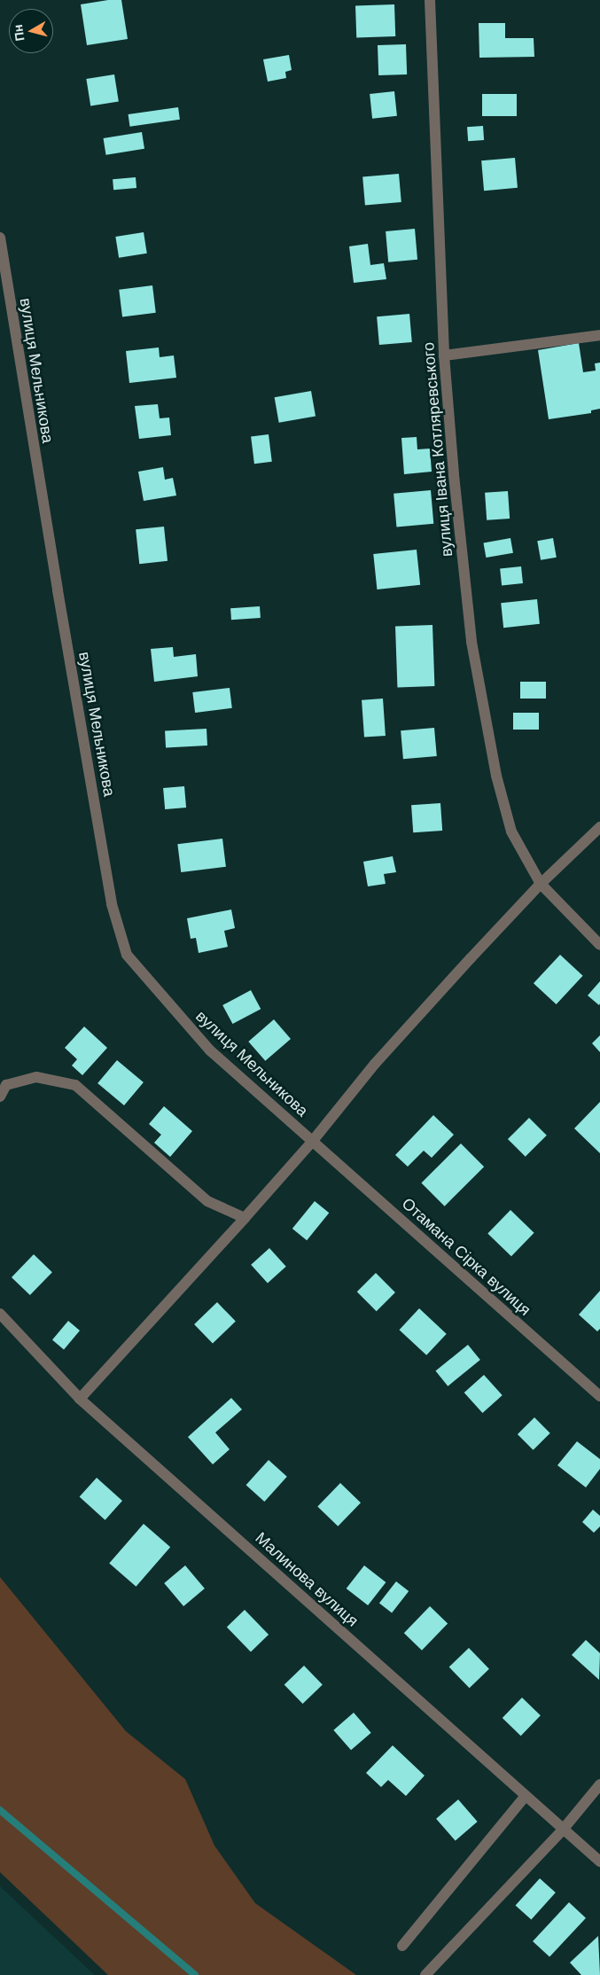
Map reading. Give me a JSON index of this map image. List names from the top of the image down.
{
  "streets": {
    "street": [
      "вулиця Мельникова",
      "вулиця Івана Котляревського",
      "Отамана Сірка вулиця",
      "Малинова вулиця"
    ]
  },
  "crossings": [
    ["вулиця Мельникова", "Отамана Сірка вулиця"]
  ],
  "north": "left"
}
